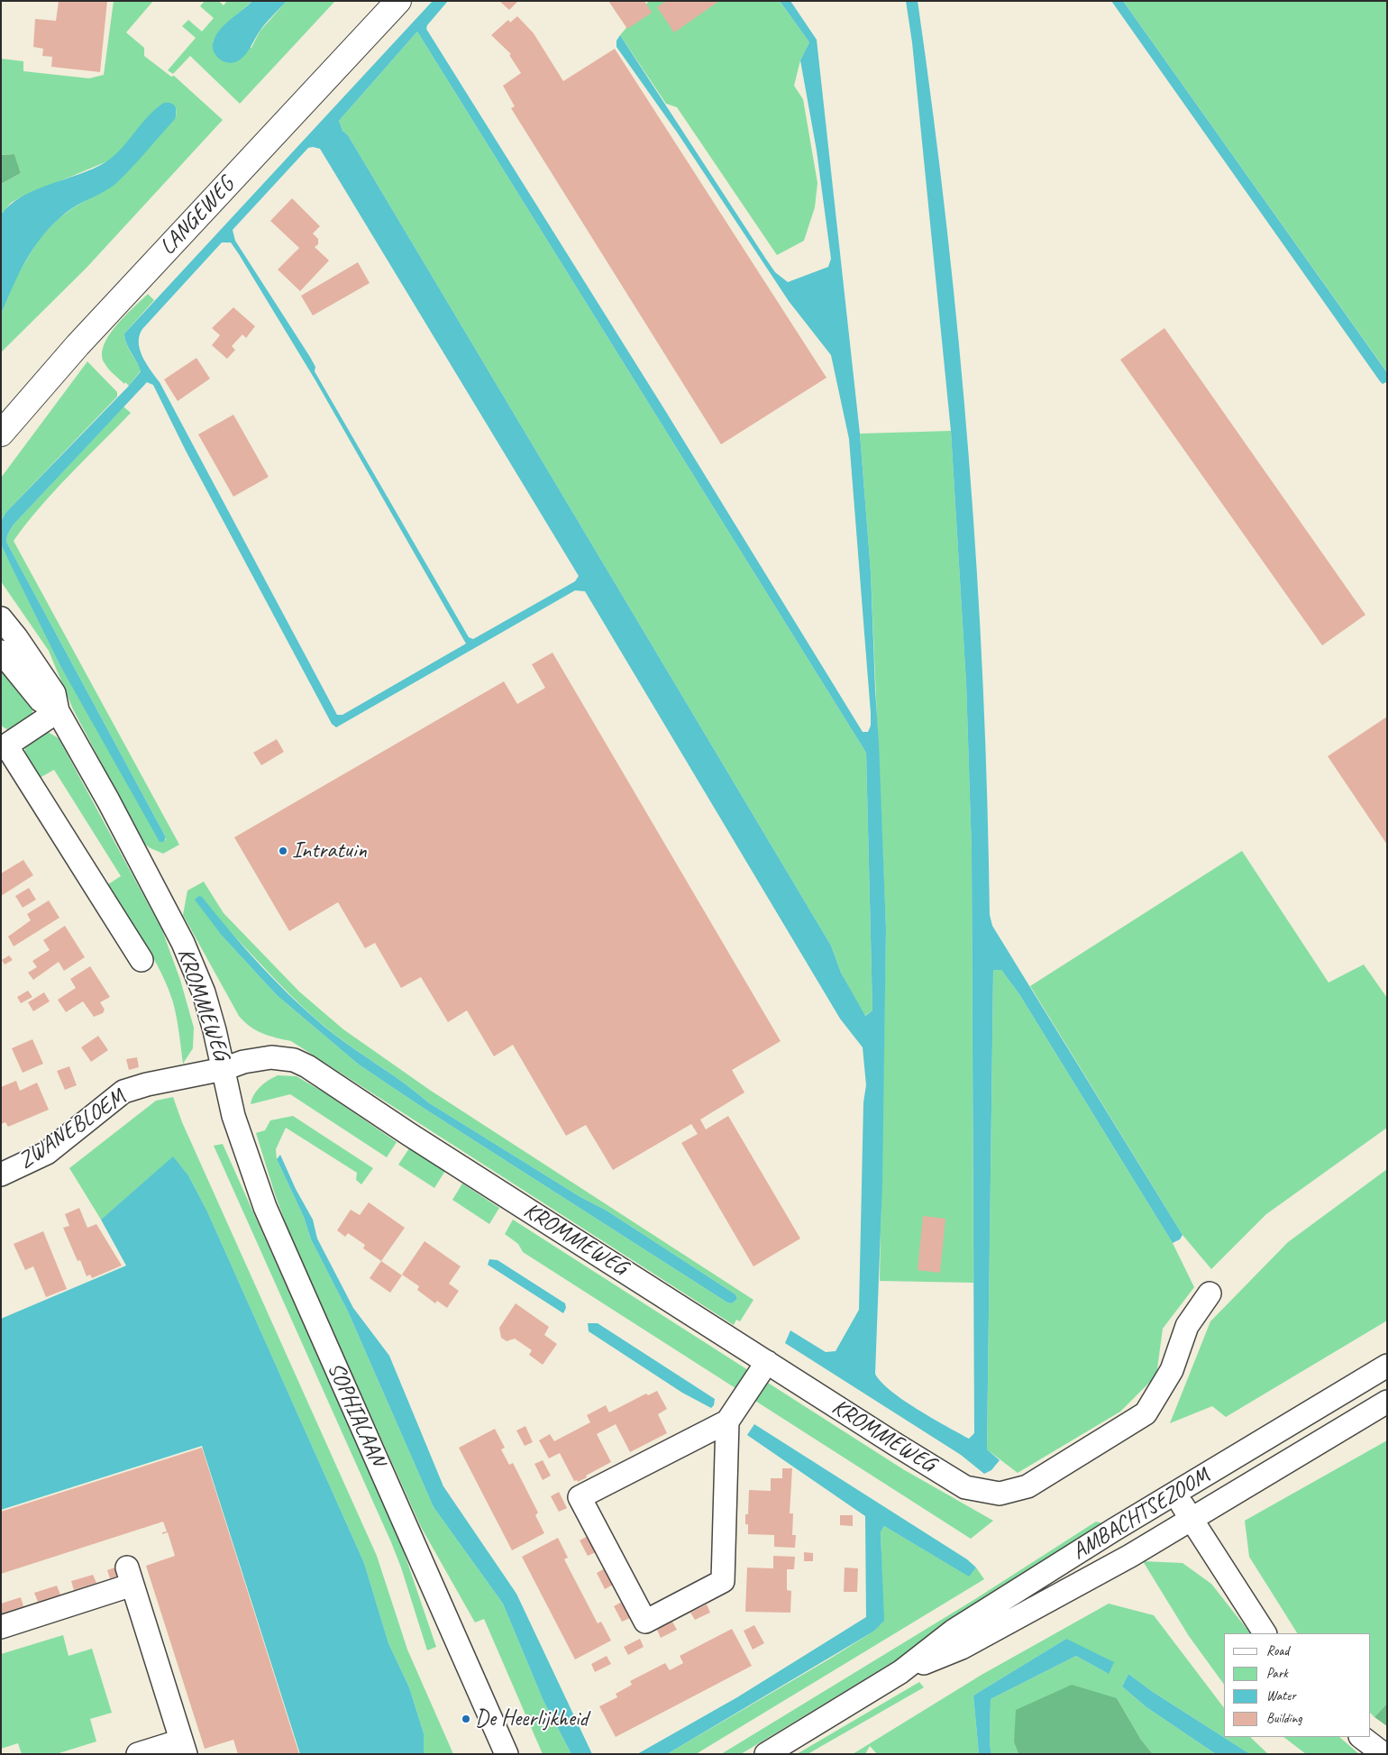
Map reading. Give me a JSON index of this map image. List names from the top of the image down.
{
  "streets": {
    "main road": ["LANGEWEG"],
    "street": [
      "KROMMEWEG",
      "ZWANEBLOEM",
      "SOPHIALAAN",
      "AMBACHTSEZOOM"
    ]
  },
  "crossings": [
    ["KROMMEWEG", "ZWANEBLOEM"],
    ["KROMMEWEG", "SOPHIALAAN"],
    ["ZWANEBLOEM", "SOPHIALAAN"]
  ],
  "places": ["Intratuin", "De Heerlijkheid"],
  "legend": [
    "Road",
    "Park",
    "Water",
    "Building"
  ]
}
